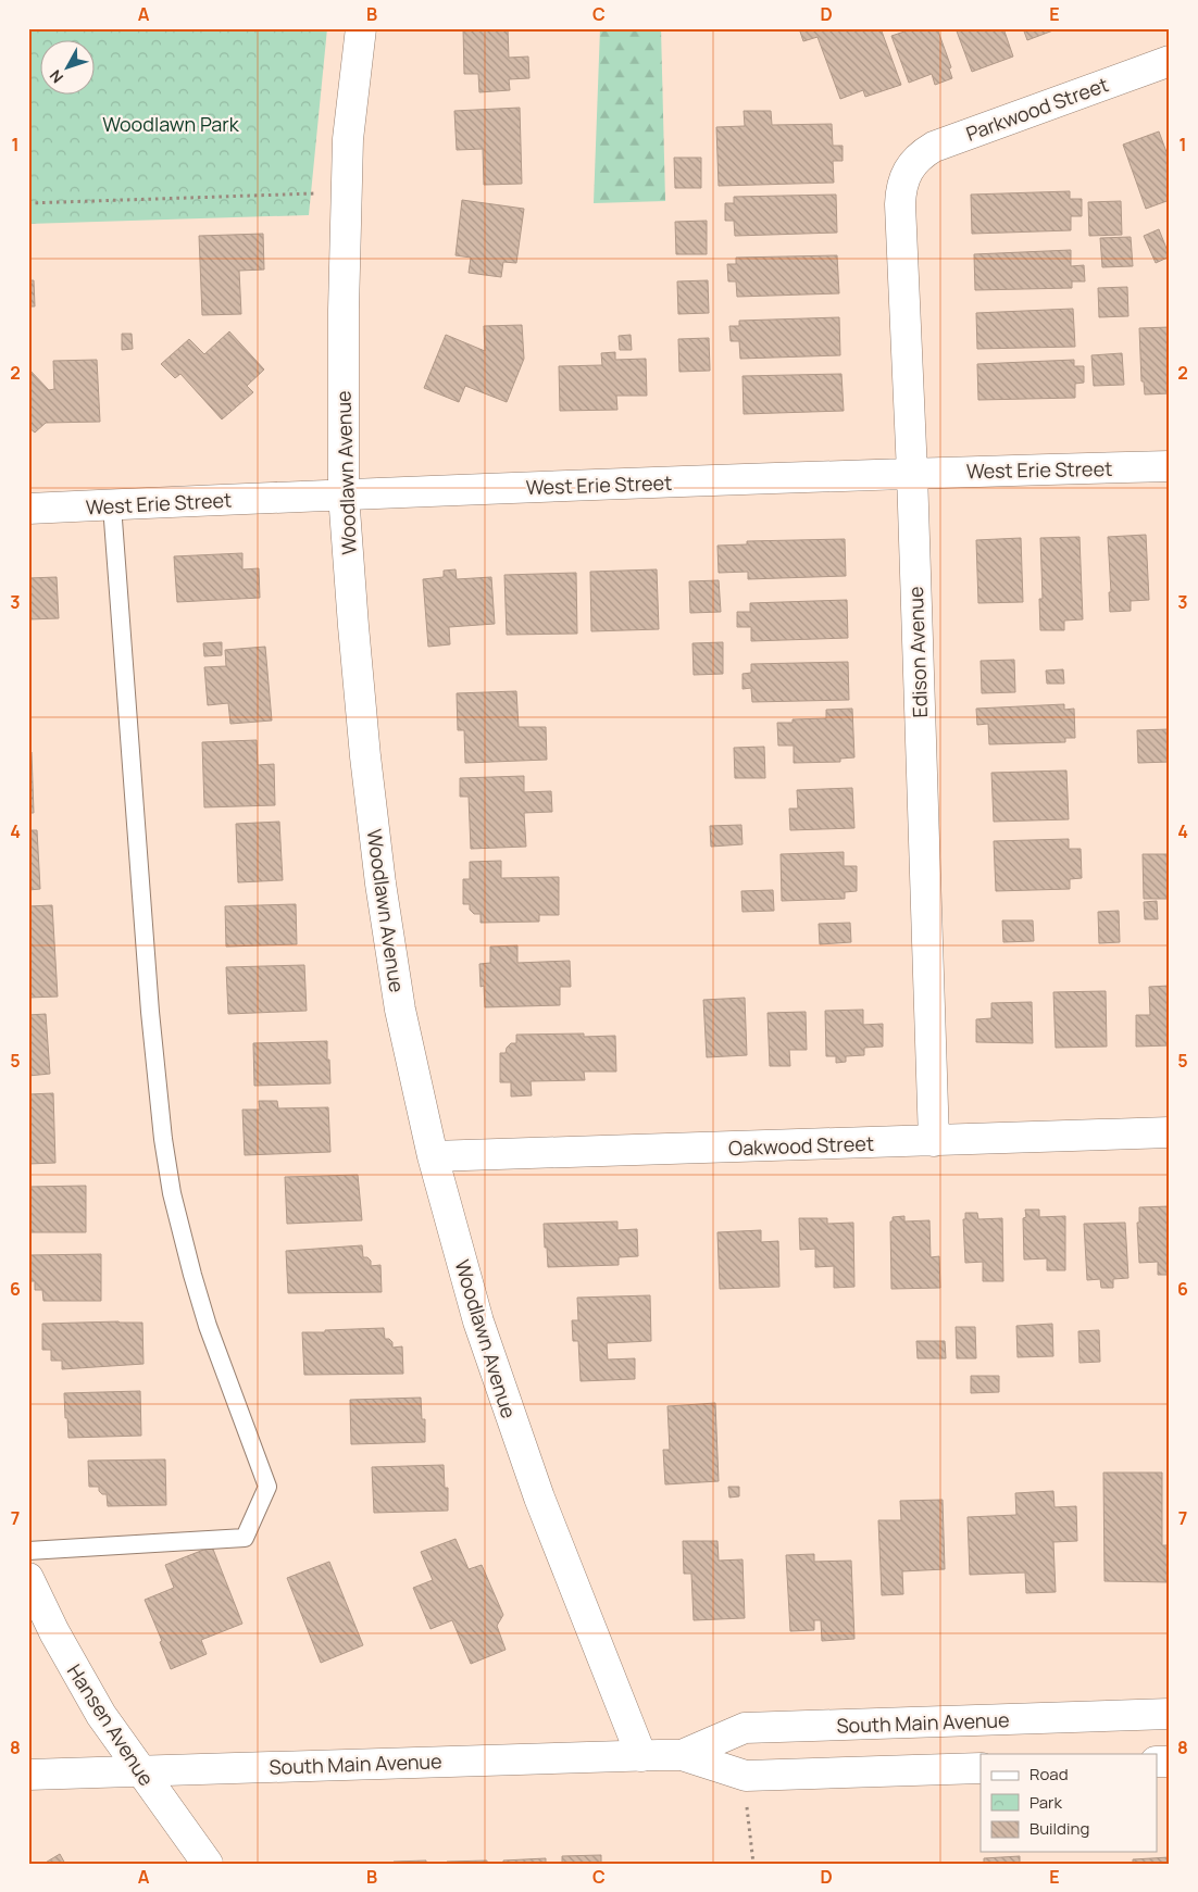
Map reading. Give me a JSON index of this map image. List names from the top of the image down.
{
  "streets": {
    "street": [
      "Parkwood Street",
      "West Erie Street",
      "Woodlawn Avenue",
      "Edison Avenue",
      "Oakwood Street",
      "South Main Avenue",
      "Hansen Avenue"
    ]
  },
  "crossings": [
    ["Parkwood Street", "Edison Avenue"],
    ["West Erie Street", "Woodlawn Avenue"],
    ["West Erie Street", "Edison Avenue"],
    ["Woodlawn Avenue", "Oakwood Street"],
    ["Woodlawn Avenue", "South Main Avenue"],
    ["Edison Avenue", "Oakwood Street"],
    ["South Main Avenue", "Hansen Avenue"]
  ],
  "parks": ["Woodlawn Park"],
  "legend": ["Road", "Park", "Building"],
  "north": "bottom left",
  "grid": {
    "columns": [
      "A",
      "B",
      "C",
      "D",
      "E"
    ],
    "rows": [
      "1",
      "2",
      "3",
      "4",
      "5",
      "6",
      "7",
      "8"
    ]
  }
}
